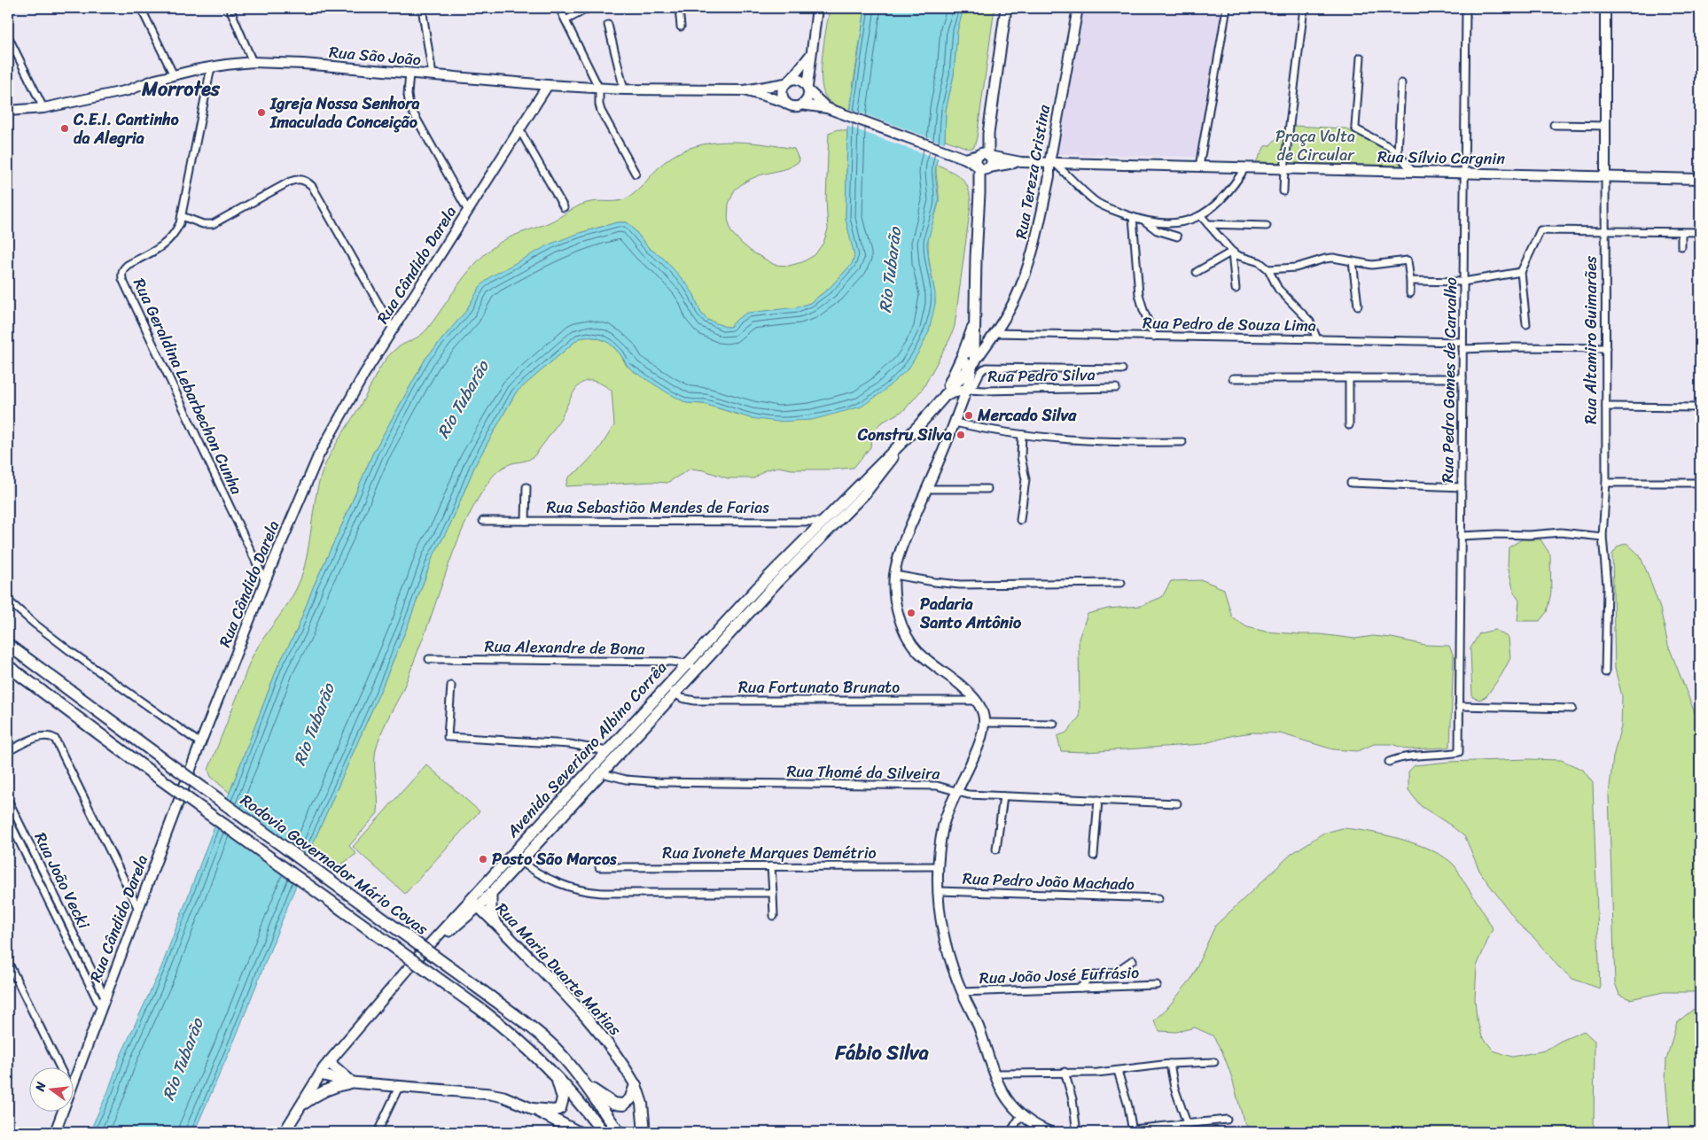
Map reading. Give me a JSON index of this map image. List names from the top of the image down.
{
  "streets": {
    "highway": ["Rodovia Governador Mário Covas"],
    "main road": ["Avenida Severiano Albino Corrêa", "Rua Maria Duarte Matias"],
    "street": [
      "Rua São João",
      "Rua Sílvio Cargnin",
      "Rua Tereza Cristina",
      "Rua Cândido Darela",
      "Rua Pedro de Souza Lima",
      "Rua Altamiro Guimarães",
      "Rua Pedro Silva",
      "Rua Pedro Gomes de Carvalho",
      "Rua Geraldina Lebarbechon Cunha",
      "Rua Sebastião Mendes de Farias",
      "Rua Alexandre de Bona",
      "Rua Fortunato Brunato",
      "Rua Thomé da Silveira",
      "Rua Ivonete Marques Demétrio",
      "Rua João Vecki",
      "Rua Pedro João Machado",
      "Rua João José Eufrásio"
    ]
  },
  "crossings": [
    ["Rua São João", "Rua Cândido Darela"],
    ["Rua São João", "Rua Geraldina Lebarbechon Cunha"],
    ["Rua Sílvio Cargnin", "Rua Tereza Cristina"],
    ["Rua Sílvio Cargnin", "Rua Altamiro Guimarães"],
    ["Rua Sílvio Cargnin", "Rua Pedro Gomes de Carvalho"],
    ["Rua Tereza Cristina", "Rua Pedro de Souza Lima"],
    ["Rua Tereza Cristina", "Avenida Severiano Albino Corrêa"],
    ["Rua Cândido Darela", "Rua Geraldina Lebarbechon Cunha"],
    ["Rua Cândido Darela", "Rua João Vecki"],
    ["Rua Pedro de Souza Lima", "Rua Pedro Gomes de Carvalho"],
    ["Rua Sebastião Mendes de Farias", "Avenida Severiano Albino Corrêa"],
    ["Rua Alexandre de Bona", "Avenida Severiano Albino Corrêa"],
    ["Rua Fortunato Brunato", "Avenida Severiano Albino Corrêa"],
    ["Avenida Severiano Albino Corrêa", "Rua Thomé da Silveira"],
    ["Avenida Severiano Albino Corrêa", "Rua Maria Duarte Matias"]
  ],
  "districts": ["Morrotes", "Fábio Silva"],
  "water": ["Rio Tubarão"],
  "parks": ["Praça Volta de Circular"],
  "places": [
    "Igreja Nossa Senhora Imaculada Conceição",
    "C.E.I. Cantinho da Alegria",
    "Mercado Silva",
    "Constru Silva",
    "Padaria Santo Antônio",
    "Posto São Marcos"
  ],
  "north": "left"
}
